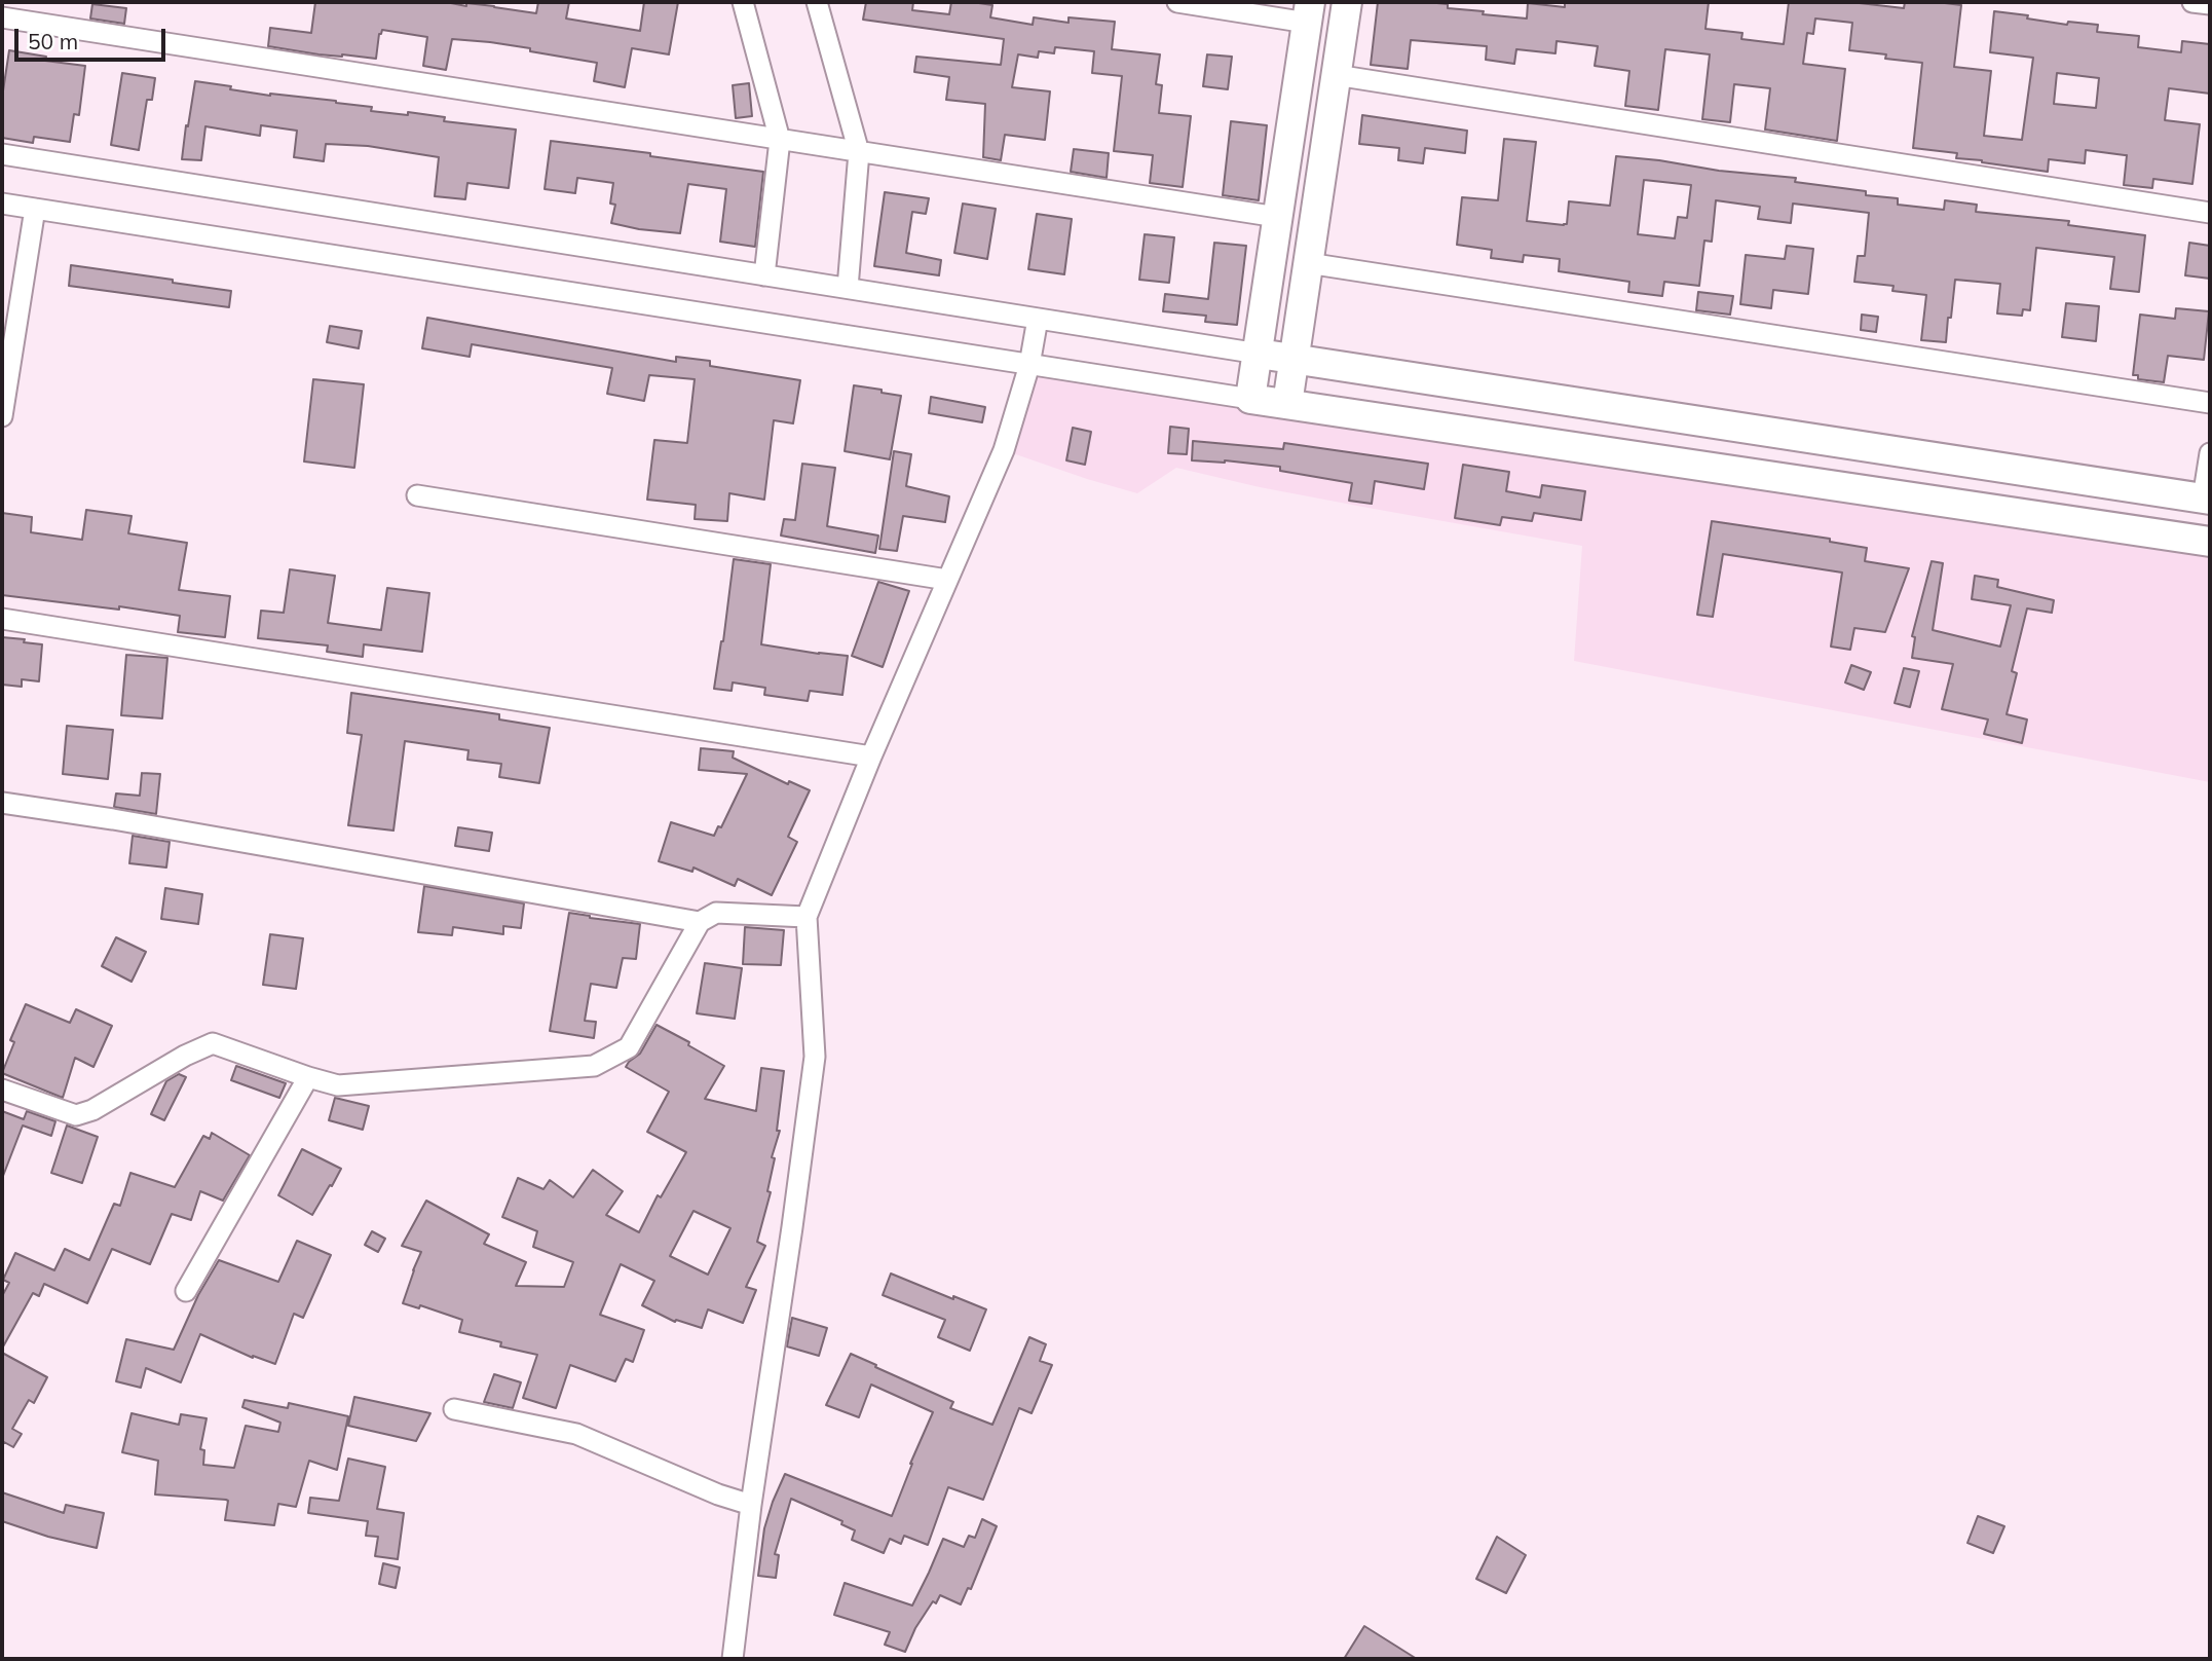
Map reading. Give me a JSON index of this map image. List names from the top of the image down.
{
  "scale_bar": "50 m"
}
